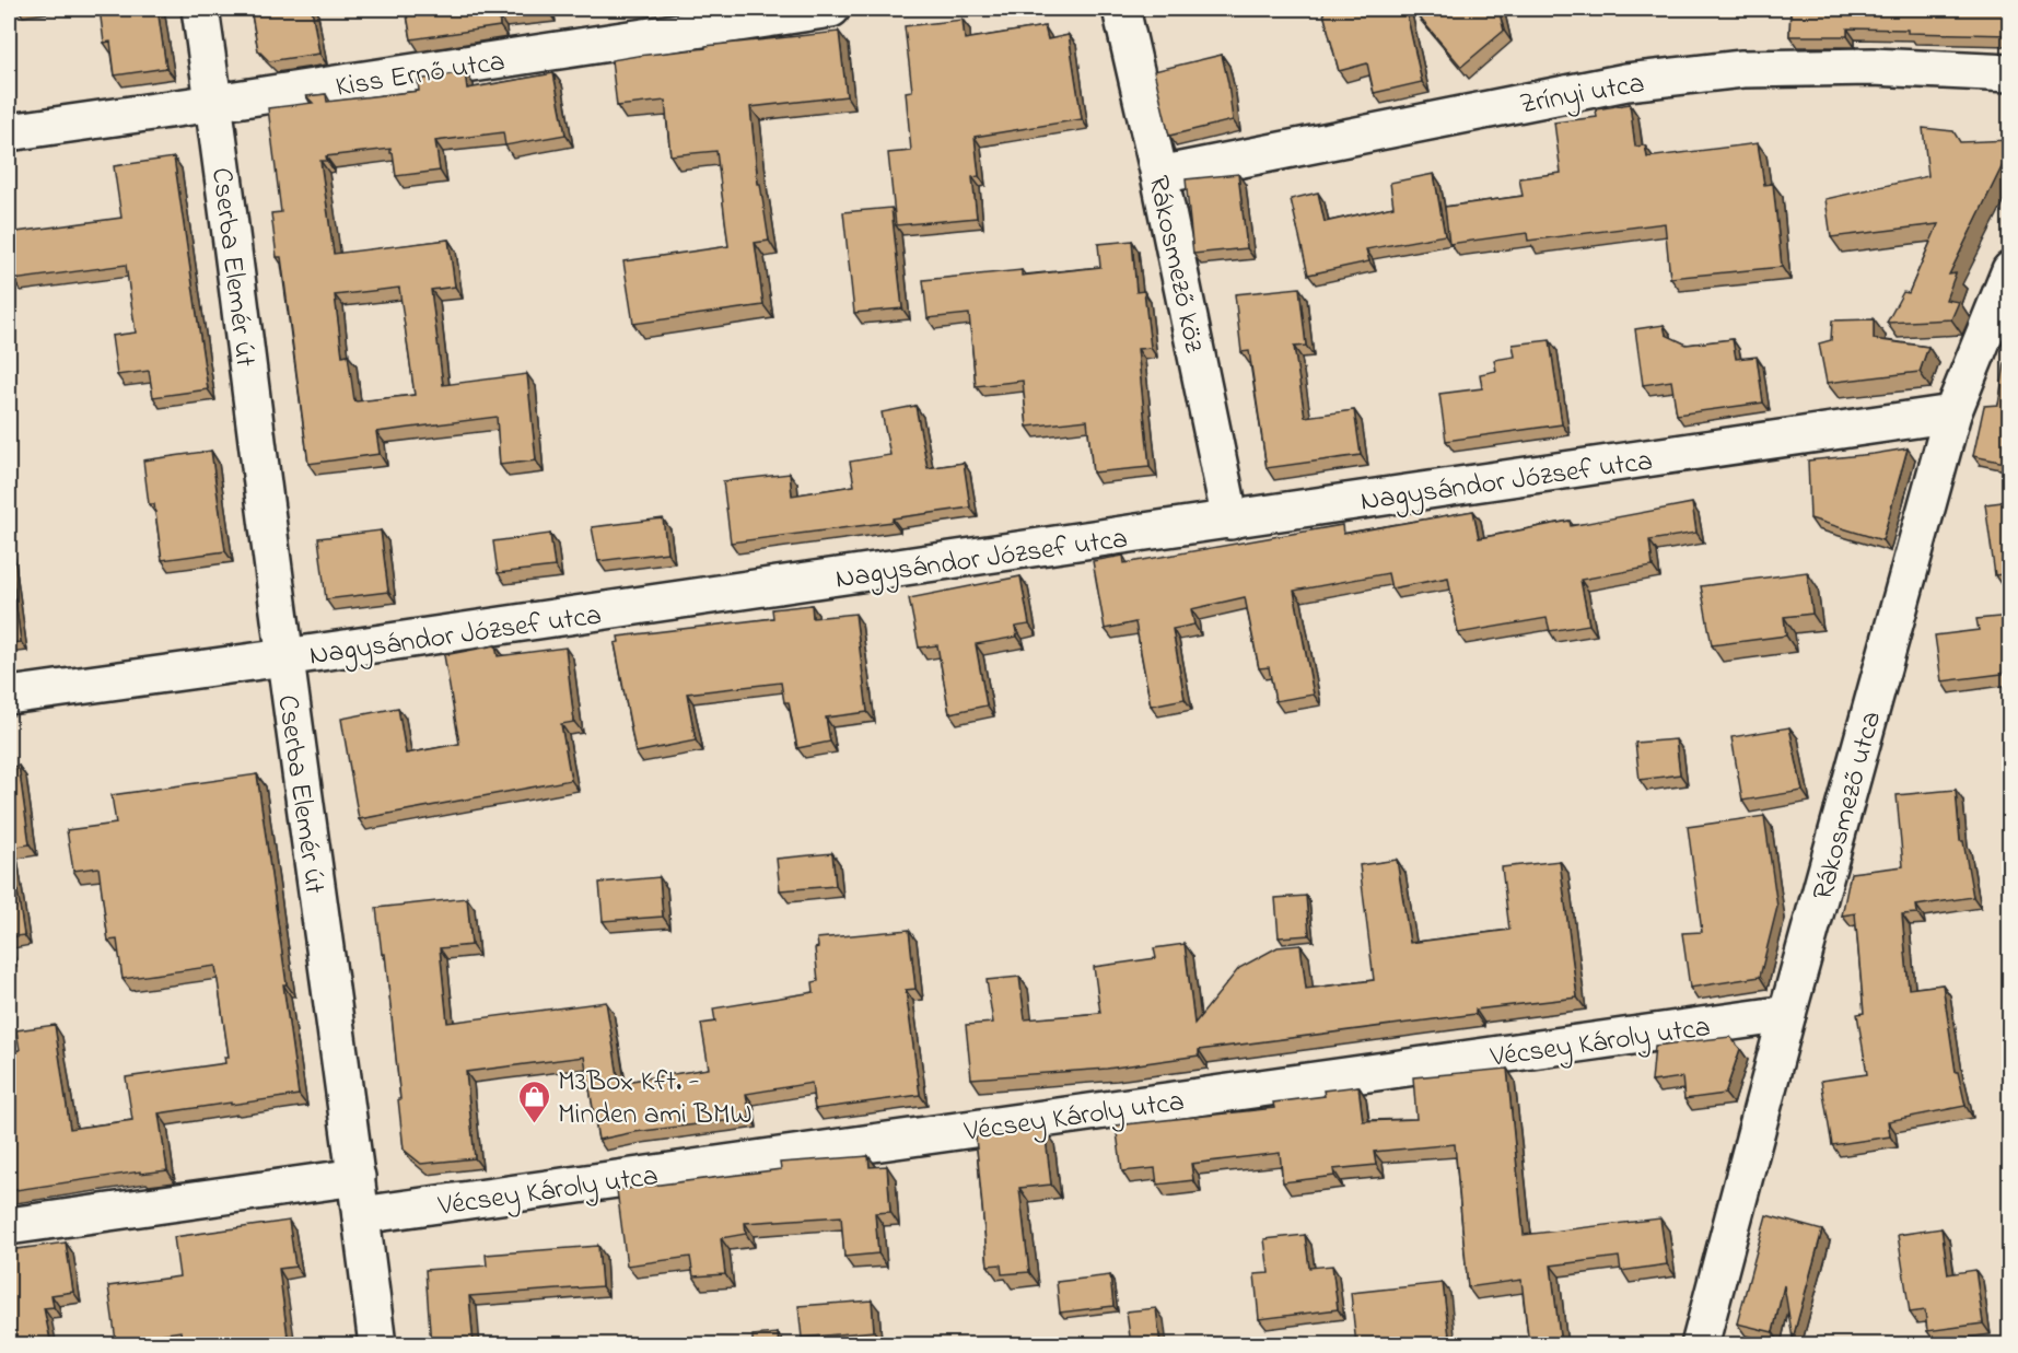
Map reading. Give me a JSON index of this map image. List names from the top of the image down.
{
  "streets": {
    "street": [
      "Kiss Ernő utca",
      "Zrínyi utca",
      "Rákosmező köz",
      "Cserba Elemér út",
      "Nagysándor József utca",
      "Rákosmező utca",
      "Vécsey Károly utca"
    ]
  },
  "crossings": [
    ["Kiss Ernő utca", "Cserba Elemér út"],
    ["Zrínyi utca", "Rákosmező köz"],
    ["Rákosmező köz", "Nagysándor József utca"],
    ["Cserba Elemér út", "Nagysándor József utca"],
    ["Cserba Elemér út", "Vécsey Károly utca"],
    ["Nagysándor József utca", "Rákosmező utca"],
    ["Rákosmező utca", "Vécsey Károly utca"]
  ],
  "places": {
    "shop": ["M3Box Kft. - Minden ami BMW"]
  }
}
